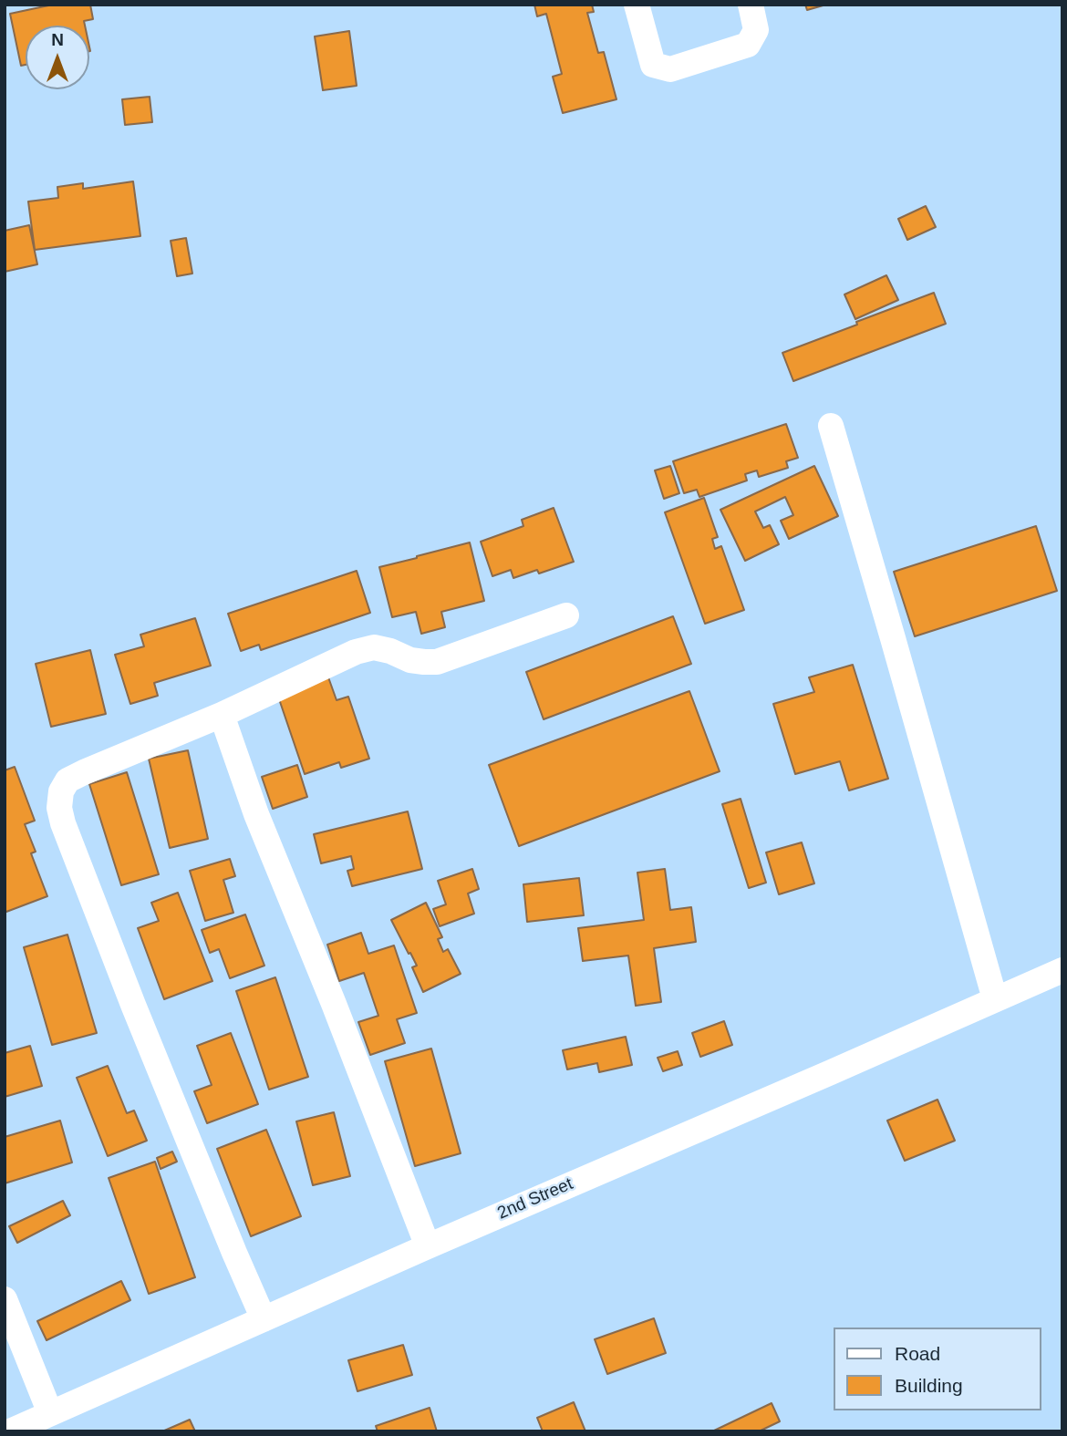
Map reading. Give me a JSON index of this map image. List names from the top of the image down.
{
  "streets": {
    "street": ["2nd Street"]
  },
  "legend": ["Road", "Building"],
  "north": "top"
}
